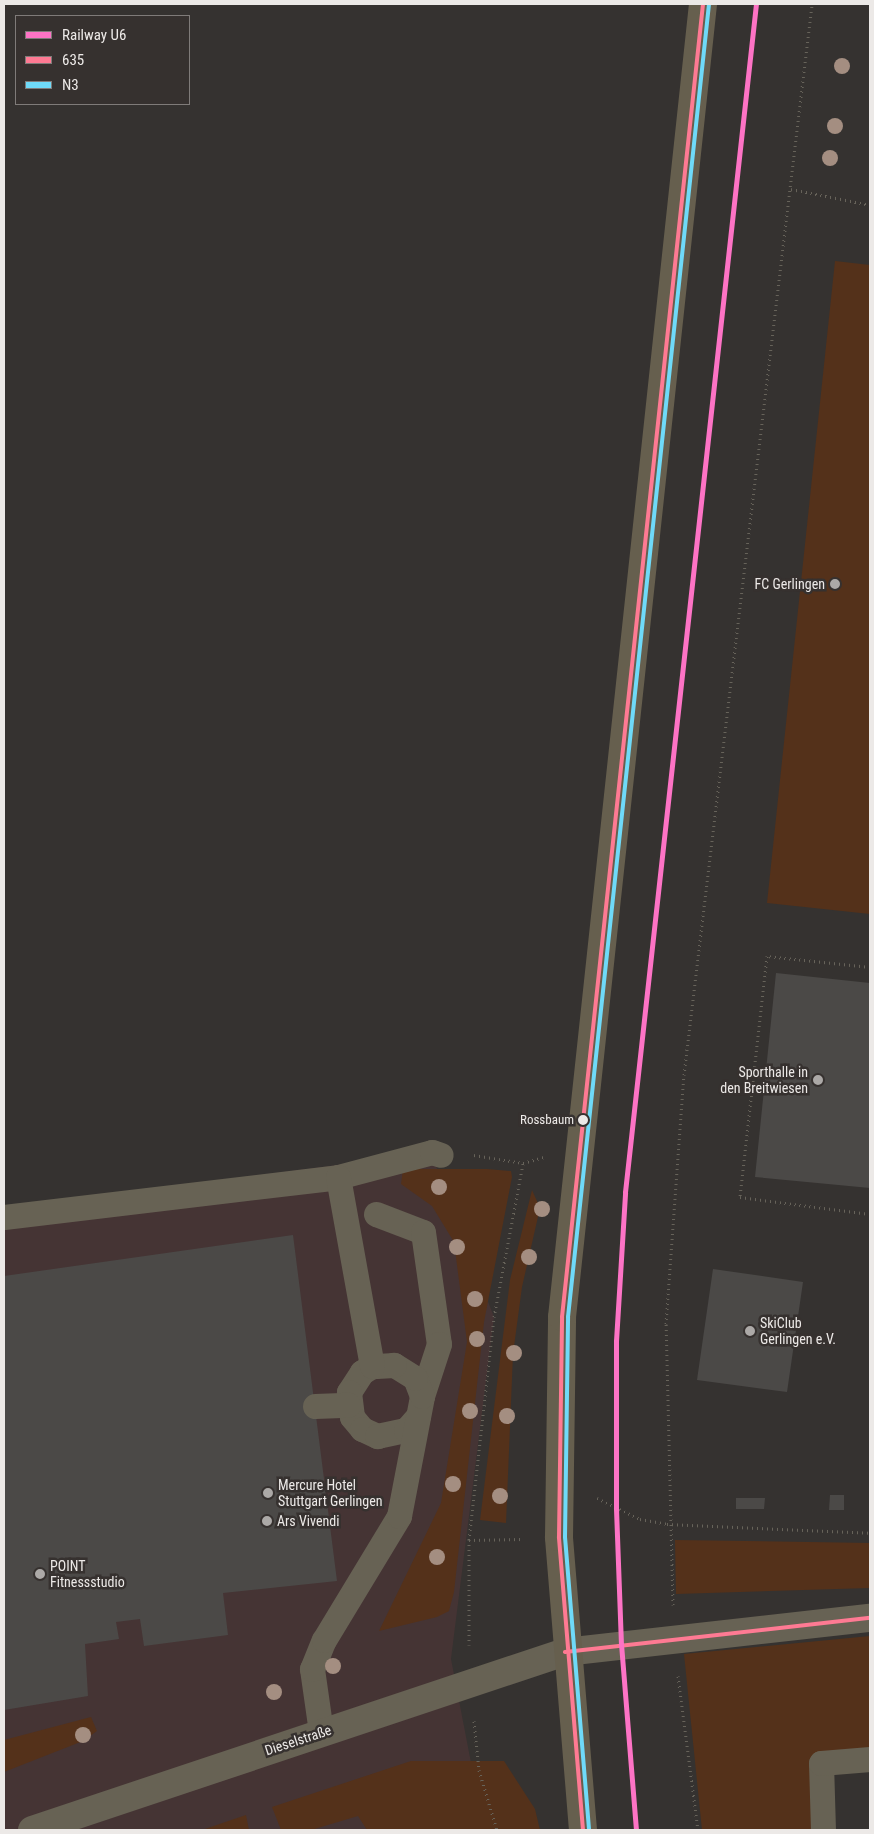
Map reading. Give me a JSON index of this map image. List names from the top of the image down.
{
  "streets": {
    "street": ["Dieselstraße"]
  },
  "places": [
    "FC Gerlingen",
    "Sporthalle in den Breitwiesen",
    "Rossbaum",
    "SkiClub Gerlingen e.V.",
    "Mercure Hotel Stuttgart Gerlingen",
    "Ars Vivendi",
    "POINT Fitnessstudio"
  ],
  "lines": ["rail line U6", "transit line 635", "transit line N3"],
  "legend": ["Railway U6", "635", "N3"]
}
